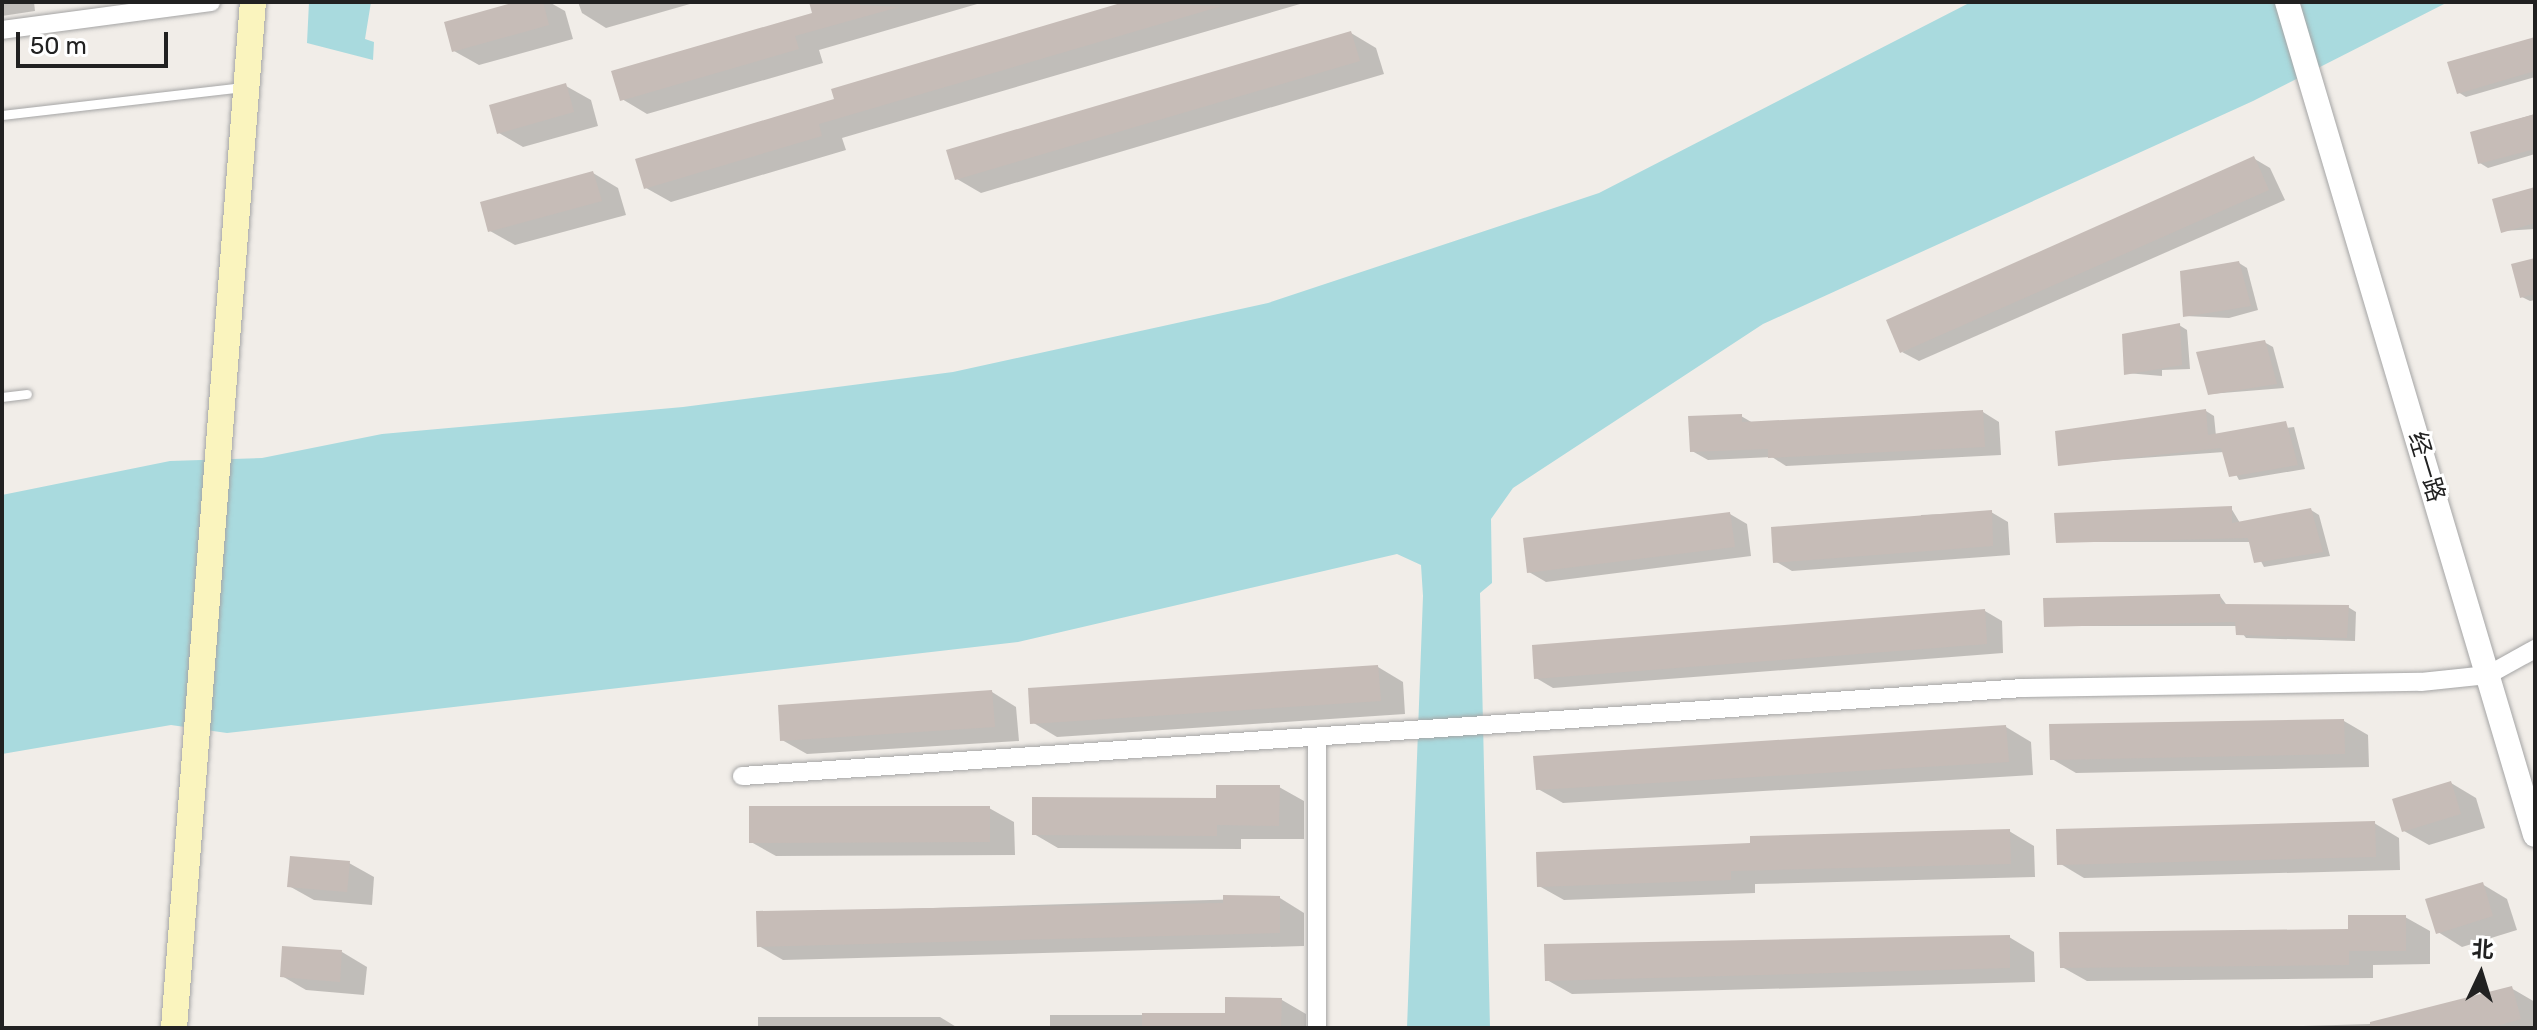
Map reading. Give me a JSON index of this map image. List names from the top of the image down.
{
  "streets": {
    "street": ["经一路"]
  },
  "scale_bar": "50 m",
  "north": "top"
}
